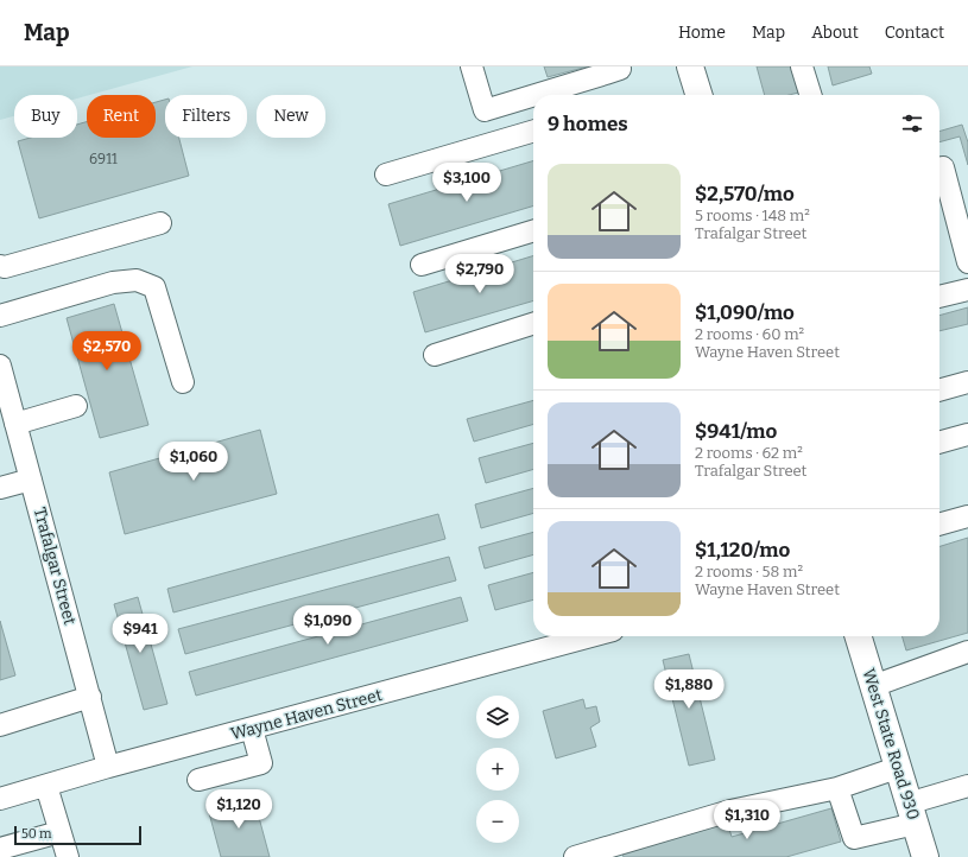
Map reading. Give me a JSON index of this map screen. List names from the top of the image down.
{
  "streets": {
    "highway": ["West State Road 930"],
    "street": ["Trafalgar Street", "Wayne Haven Street"]
  },
  "crossings": [
    ["Trafalgar Street", "Wayne Haven Street"]
  ],
  "house_numbers": ["6911"],
  "scale_bar": "50 m",
  "page": {
    "header": "Map",
    "nav": [
      "Home",
      "Map",
      "About",
      "Contact"
    ],
    "chip": [
      "Buy",
      "Rent",
      "Filters",
      "New"
    ],
    "heading": "9 homes",
    "list": [
      {
        "name": "$2,570/mo",
        "note": "5 rooms · 148 m² · Trafalgar Street"
      },
      {
        "name": "$1,090/mo",
        "note": "2 rooms · 60 m² · Wayne Haven Street"
      },
      {
        "name": "$941/mo",
        "note": "2 rooms · 62 m² · Trafalgar Street"
      },
      {
        "name": "$1,120/mo",
        "note": "2 rooms · 58 m² · Wayne Haven Street"
      }
    ],
    "price": [
      "$3,100",
      "$2,790",
      "$2,570",
      "$1,060",
      "$1,090",
      "$941",
      "$1,880",
      "$1,120",
      "$1,310"
    ],
    "map_buttons": ["+", "−"],
    "scale": "50 m"
  }
}
